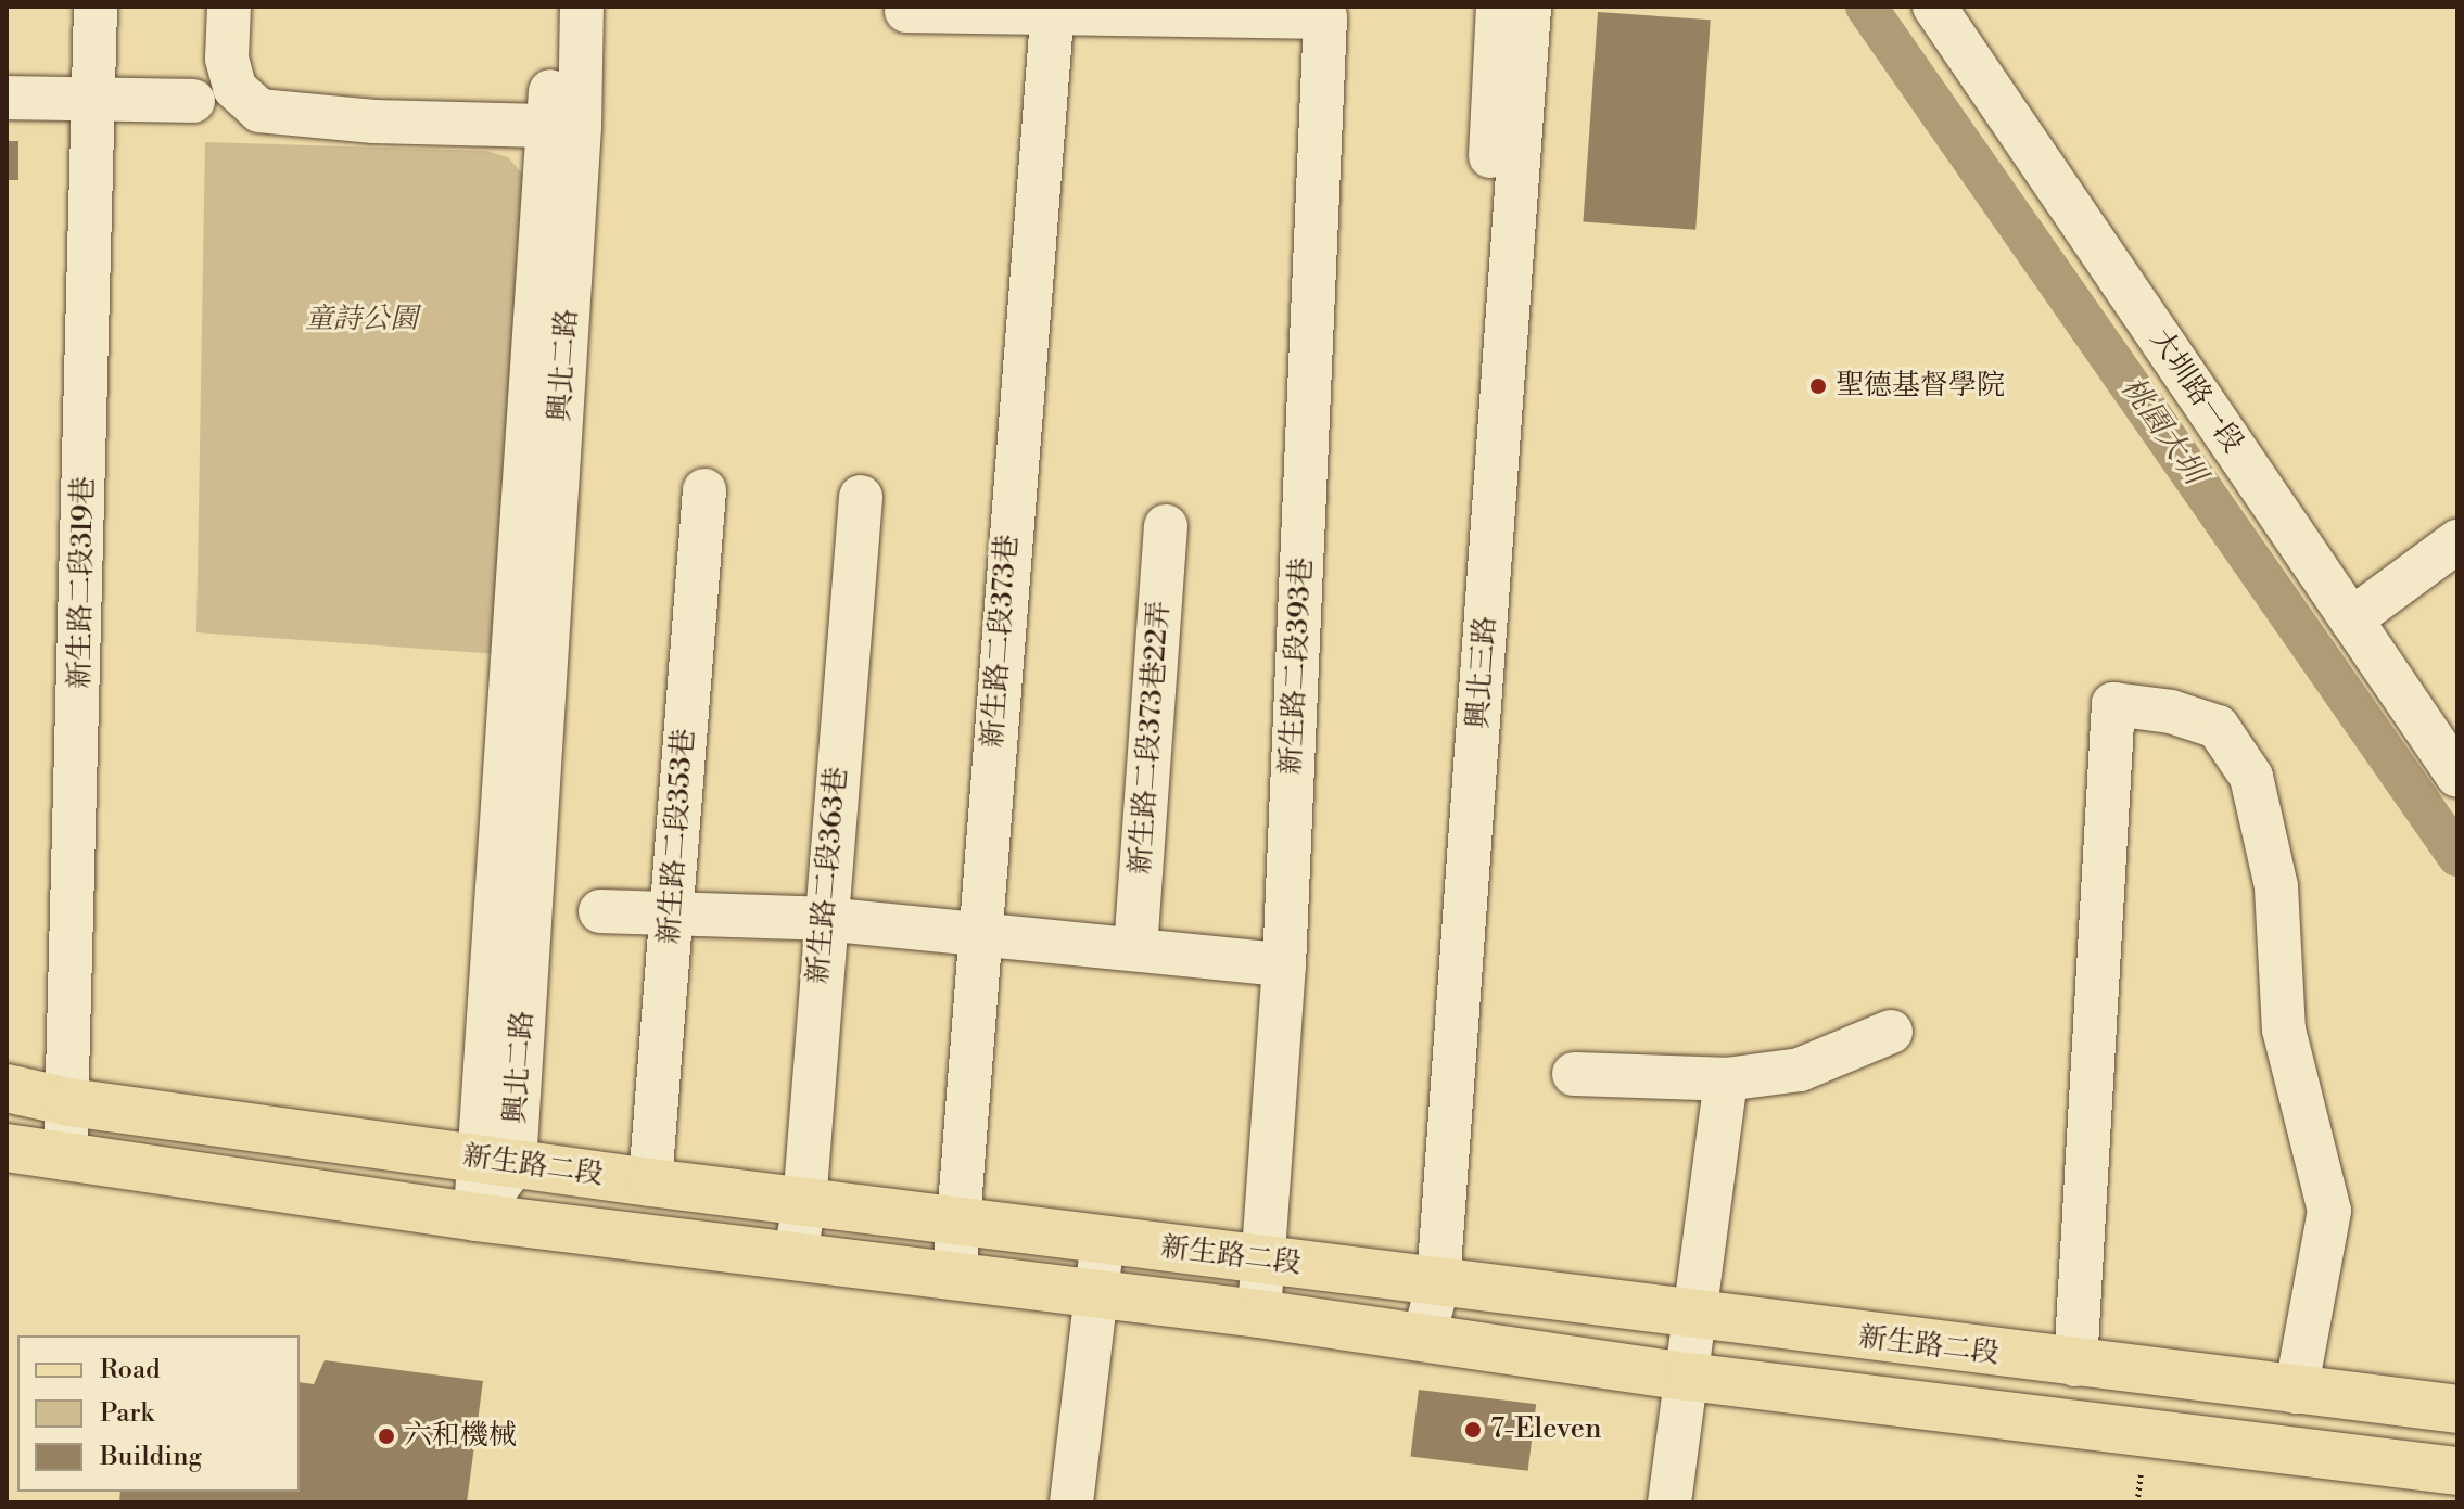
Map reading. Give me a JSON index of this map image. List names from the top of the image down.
{
  "streets": {
    "main road": ["新生路二段"],
    "street": [
      "興北二路",
      "大圳路一段",
      "新生路二段319巷",
      "新生路二段373巷",
      "新生路二段393巷",
      "興北三路",
      "新生路二段373巷22弄",
      "新生路二段353巷",
      "新生路二段363巷"
    ]
  },
  "crossings": [
    ["興北二路", "新生路二段"],
    ["新生路二段319巷", "新生路二段"],
    ["新生路二段373巷", "新生路二段393巷"],
    ["新生路二段373巷", "新生路二段"],
    ["新生路二段393巷", "新生路二段"],
    ["興北三路", "新生路二段"],
    ["新生路二段353巷", "新生路二段"],
    ["新生路二段363巷", "新生路二段"]
  ],
  "water": ["桃園大圳"],
  "parks": ["童詩公園"],
  "places": ["聖德基督學院", "7-Eleven", "六和機械"],
  "legend": ["Road", "Park", "Building"]
}
